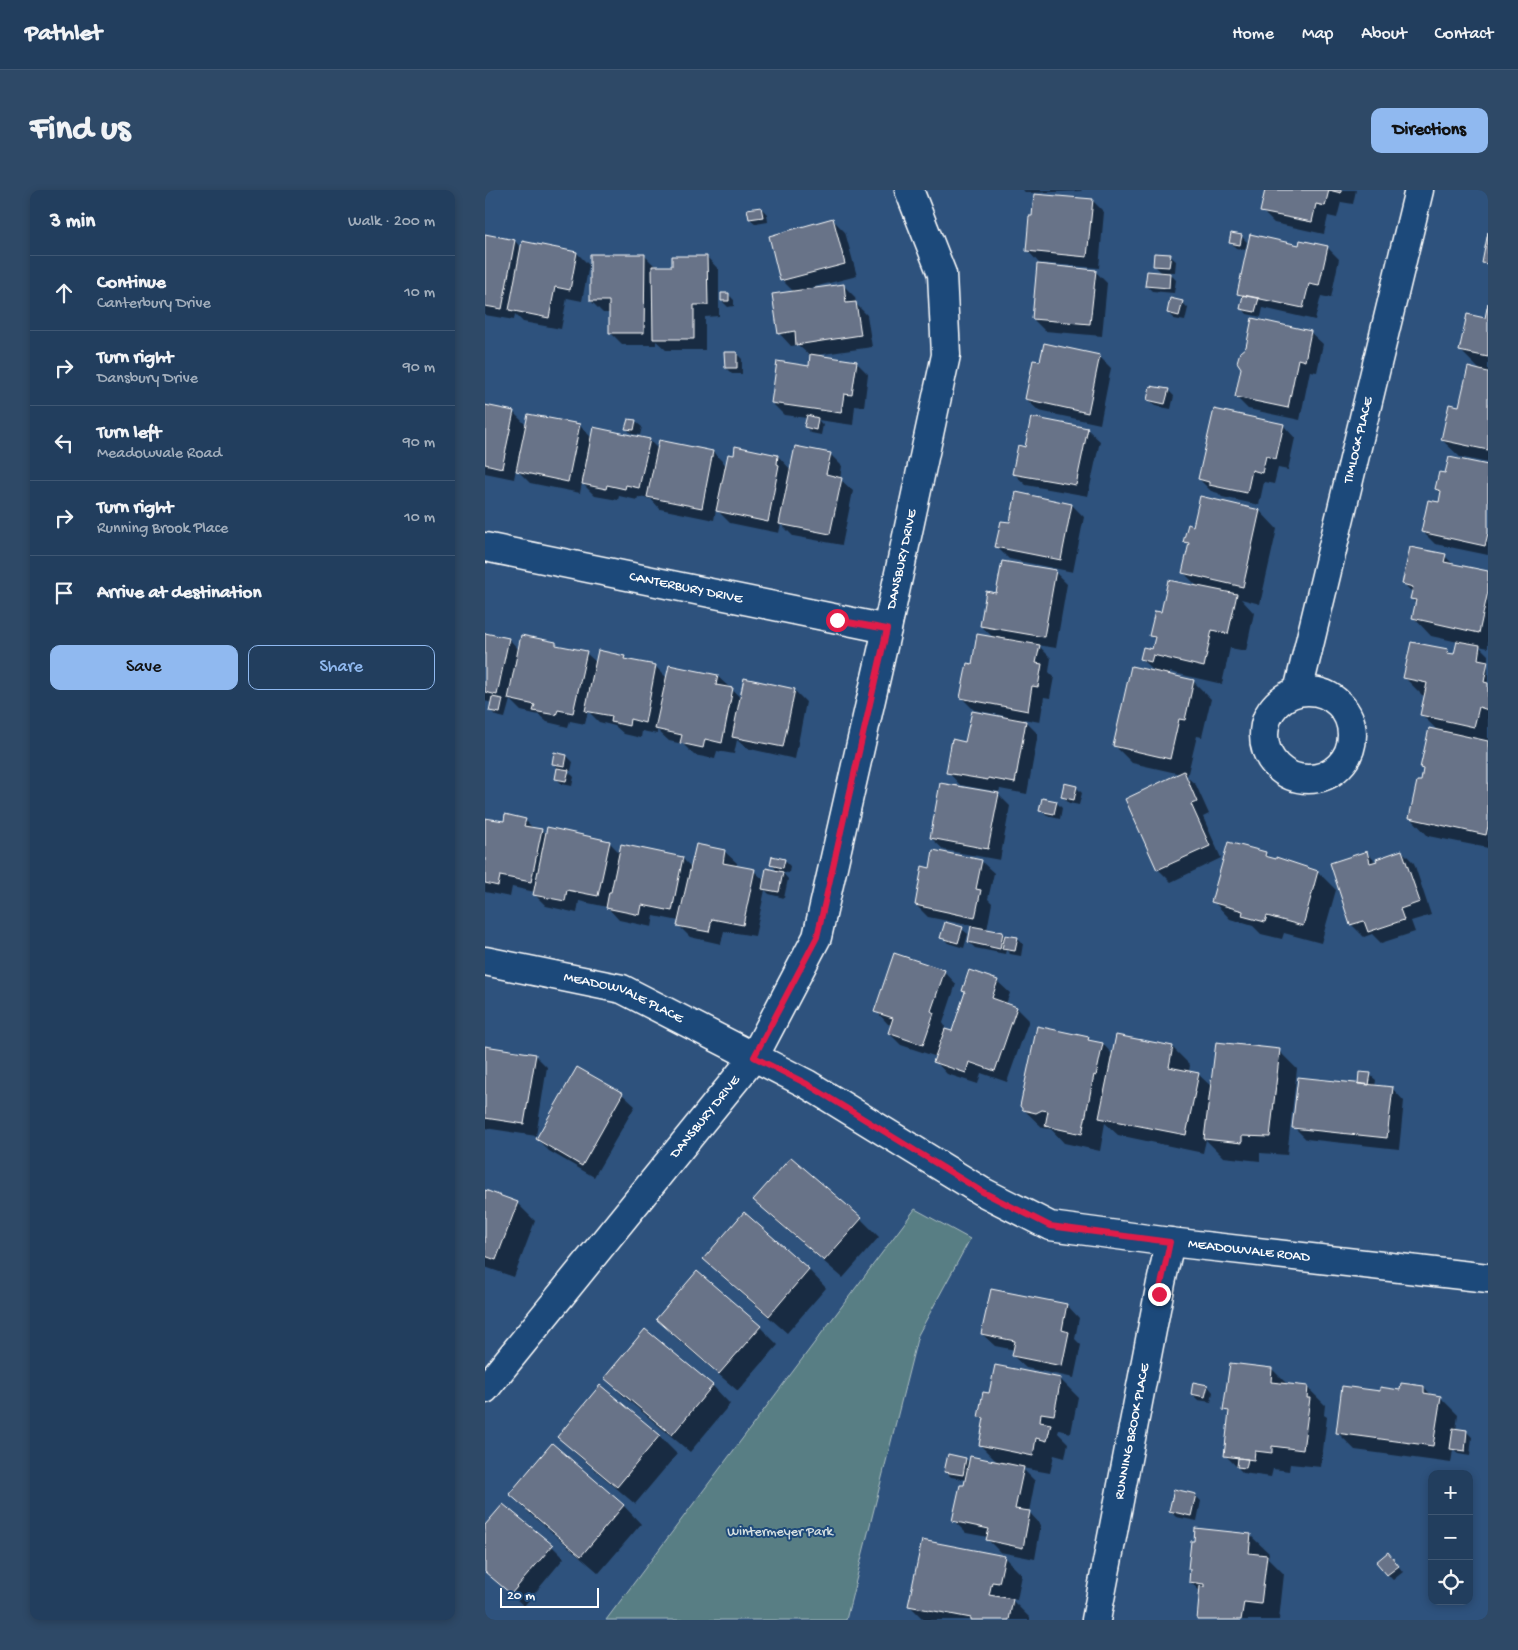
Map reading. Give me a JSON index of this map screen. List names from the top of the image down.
{
  "streets": {
    "street": [
      "TIMLOCK PLACE",
      "DANSBURY DRIVE",
      "CANTERBURY DRIVE",
      "MEADOWVALE PLACE",
      "MEADOWVALE ROAD",
      "RUNNING BROOK PLACE"
    ]
  },
  "crossings": [
    ["DANSBURY DRIVE", "CANTERBURY DRIVE"],
    ["DANSBURY DRIVE", "MEADOWVALE PLACE"],
    ["DANSBURY DRIVE", "MEADOWVALE ROAD"],
    ["MEADOWVALE PLACE", "MEADOWVALE ROAD"],
    ["MEADOWVALE ROAD", "RUNNING BROOK PLACE"]
  ],
  "parks": ["Wintermeyer Park"],
  "scale_bar": "20 m",
  "page": {
    "header": "Pathlet",
    "nav": [
      "Home",
      "Map",
      "About",
      "Contact"
    ],
    "buttons": [
      "Directions",
      ["Save", "Share"]
    ],
    "title": "Find us",
    "heading": ["3 min", "Walk · 200 m"],
    "list": [
      ["Continue", "Canterbury Drive", "10 m"],
      ["Turn right", "Dansbury Drive", "90 m"],
      ["Turn left", "Meadowvale Road", "90 m"],
      ["Turn right", "Running Brook Place", "10 m"],
      "Arrive at destination"
    ],
    "map_buttons": ["+", "−"],
    "scale": "20 m"
  }
}
